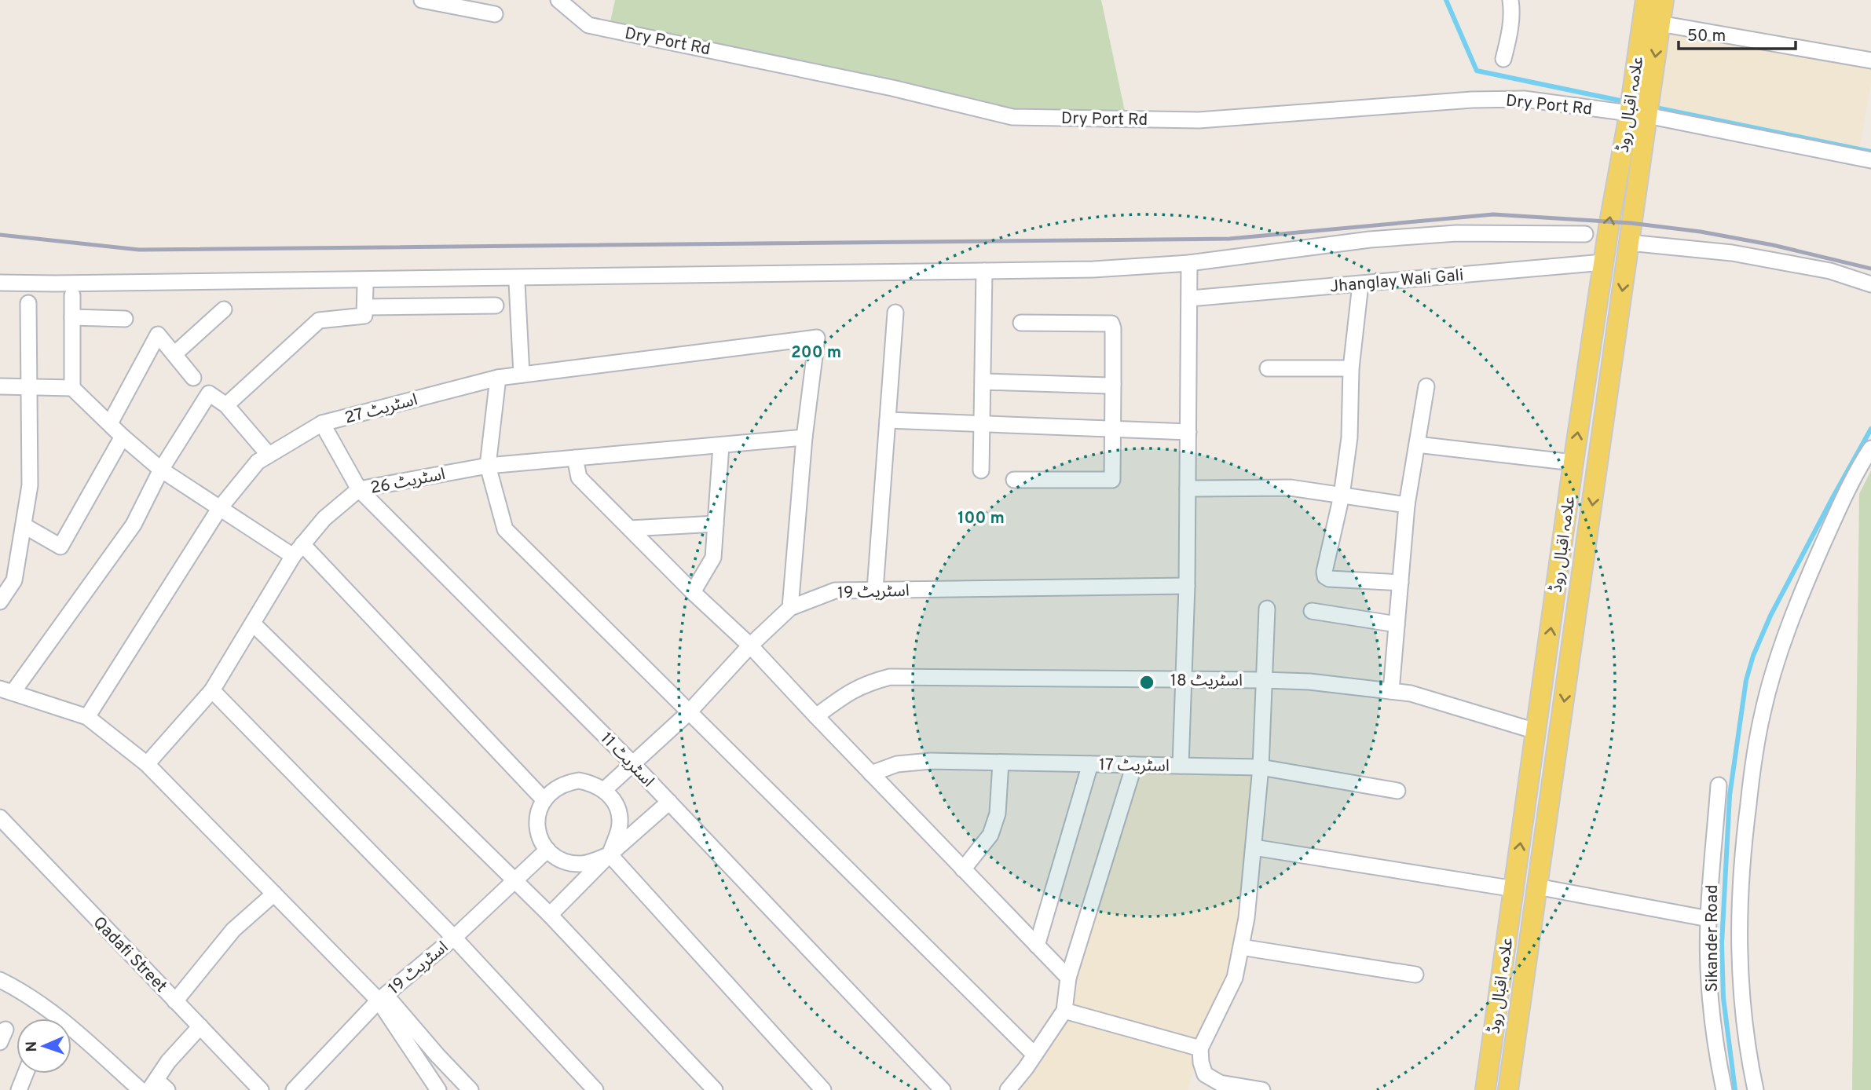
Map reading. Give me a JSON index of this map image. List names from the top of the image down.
{
  "streets": {
    "main road": ["علامہ اقبال روڈ"],
    "street": [
      "Dry Port Rd",
      "Jhanglay Wali Gali",
      "اسٹریٹ 27",
      "اسٹریٹ 26",
      "اسٹریٹ 19",
      "اسٹریٹ 18",
      "اسٹریٹ 11",
      "اسٹریٹ 17",
      "Sikander Road",
      "Qadafi Street"
    ]
  },
  "crossings": [
    ["Dry Port Rd", "علامہ اقبال روڈ"],
    ["علامہ اقبال روڈ", "Jhanglay Wali Gali"],
    ["علامہ اقبال روڈ", "اسٹریٹ 18"],
    ["اسٹریٹ 27", "اسٹریٹ 26"],
    ["اسٹریٹ 27", "اسٹریٹ 11"],
    ["اسٹریٹ 26", "اسٹریٹ 11"],
    ["اسٹریٹ 19", "اسٹریٹ 11"]
  ],
  "scale_bar": "50 m",
  "north": "left",
  "rings": ["200 m", "100 m"]
}
